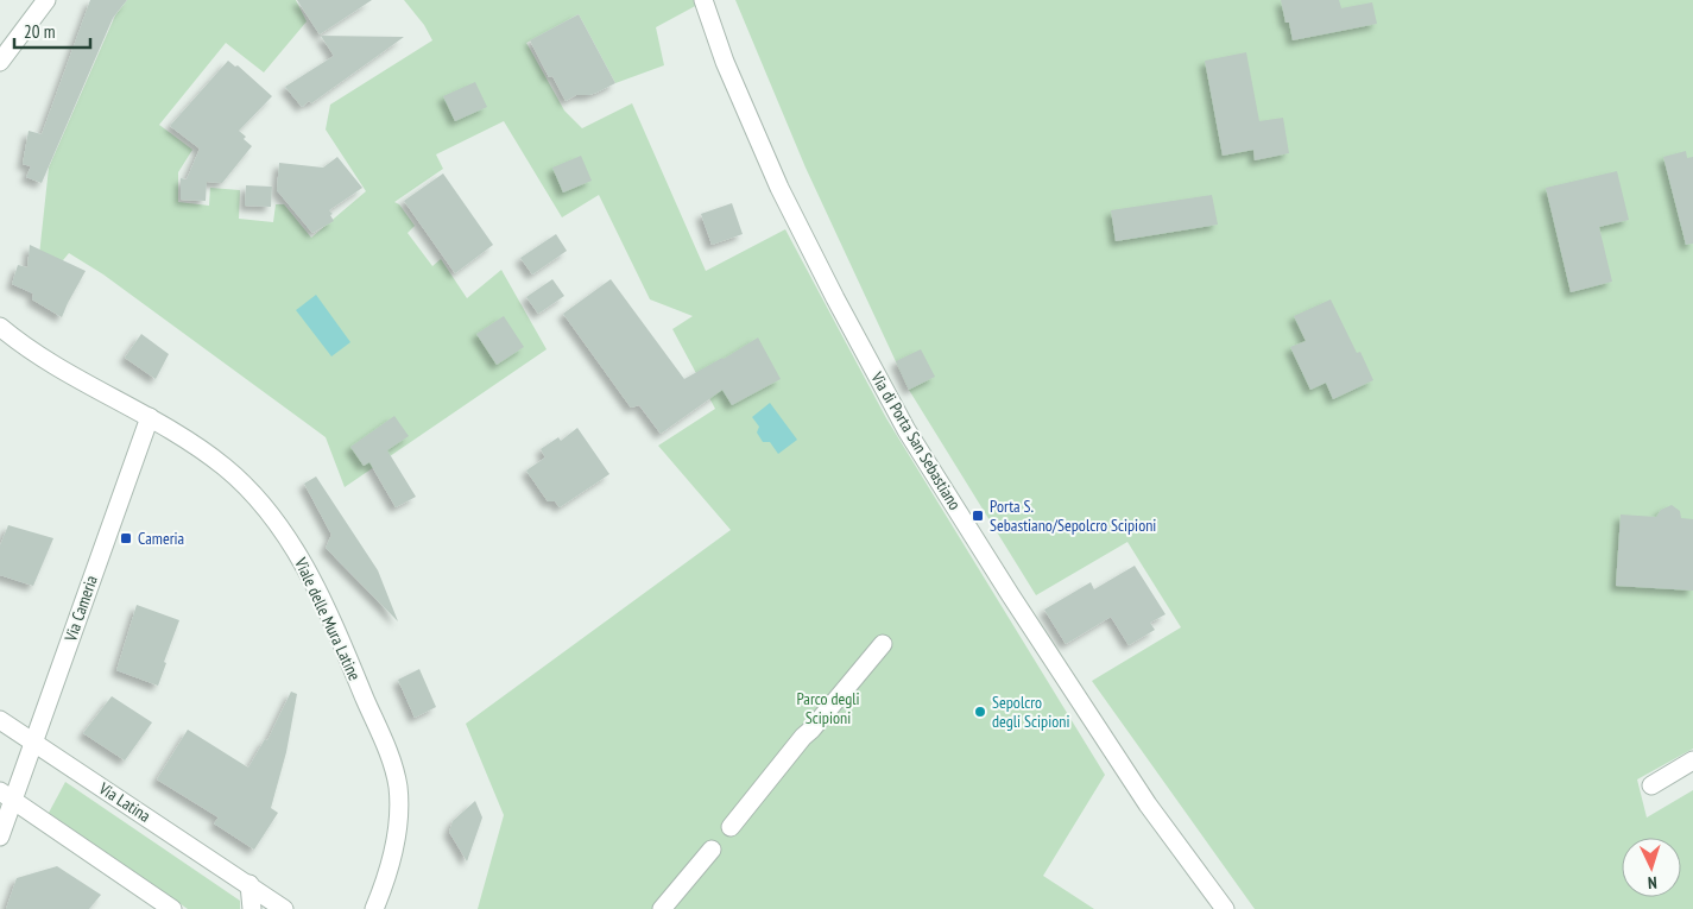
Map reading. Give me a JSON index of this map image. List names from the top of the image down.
{
  "streets": {
    "street": [
      "Via di Porta San Sebastiano",
      "Via Cameria",
      "Viale delle Mura Latine",
      "Via Latina"
    ]
  },
  "crossings": [
    ["Via Cameria", "Viale delle Mura Latine"],
    ["Via Cameria", "Via Latina"]
  ],
  "parks": ["Parco degli Scipioni"],
  "places": {
    "transit": ["Porta S. Sebastiano/Sepolcro Scipioni", "Cameria"],
    "other": ["Sepolcro degli Scipioni"]
  },
  "scale_bar": "20 m",
  "north": "bottom"
}
